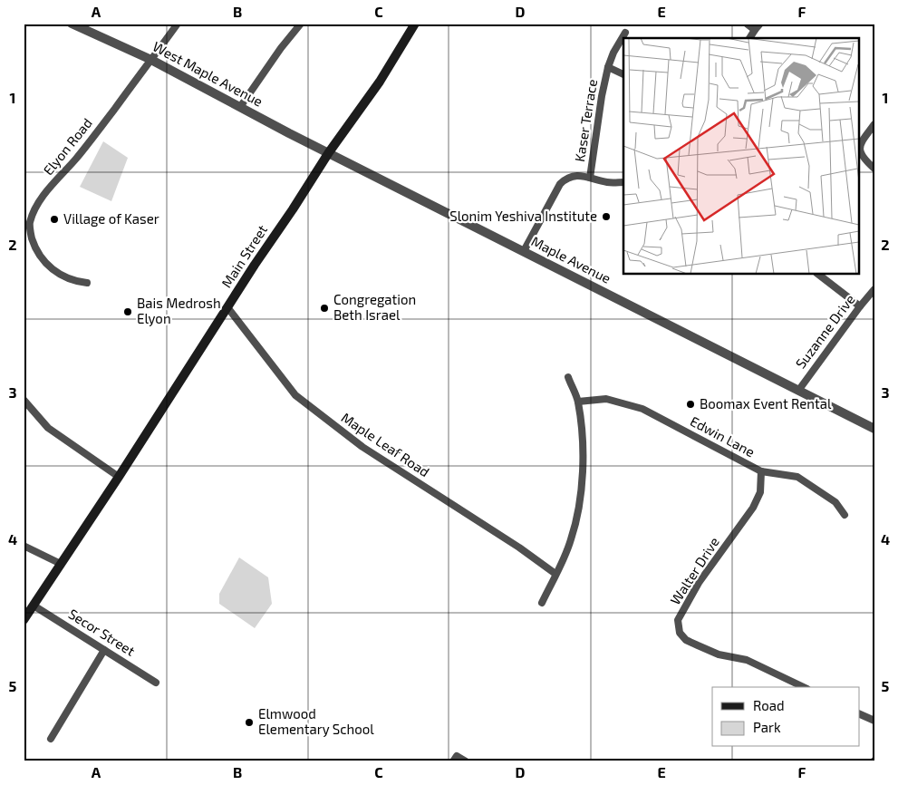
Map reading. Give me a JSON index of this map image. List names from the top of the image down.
{
  "streets": {
    "main road": ["Main Street"],
    "street": [
      "West Maple Avenue",
      "Kaser Terrace",
      "Elyon Road",
      "Maple Avenue",
      "Suzanne Drive",
      "Edwin Lane",
      "Maple Leaf Road",
      "Walter Drive",
      "Secor Street"
    ]
  },
  "crossings": [
    ["West Maple Avenue", "Elyon Road"],
    ["West Maple Avenue", "Main Street"],
    ["West Maple Avenue", "Maple Avenue"],
    ["Main Street", "Maple Avenue"],
    ["Main Street", "Maple Leaf Road"],
    ["Main Street", "Secor Street"],
    ["Maple Avenue", "Suzanne Drive"],
    ["Edwin Lane", "Walter Drive"]
  ],
  "places": [
    "Slonim Yeshiva Institute",
    "Village of Kaser",
    "Congregation Beth Israel",
    "Bais Medrosh Elyon",
    "Boomax Event Rental",
    "Elmwood Elementary School"
  ],
  "legend": ["Road", "Park"],
  "grid": {
    "columns": [
      "A",
      "B",
      "C",
      "D",
      "E",
      "F"
    ],
    "rows": [
      "1",
      "2",
      "3",
      "4",
      "5"
    ]
  }
}
